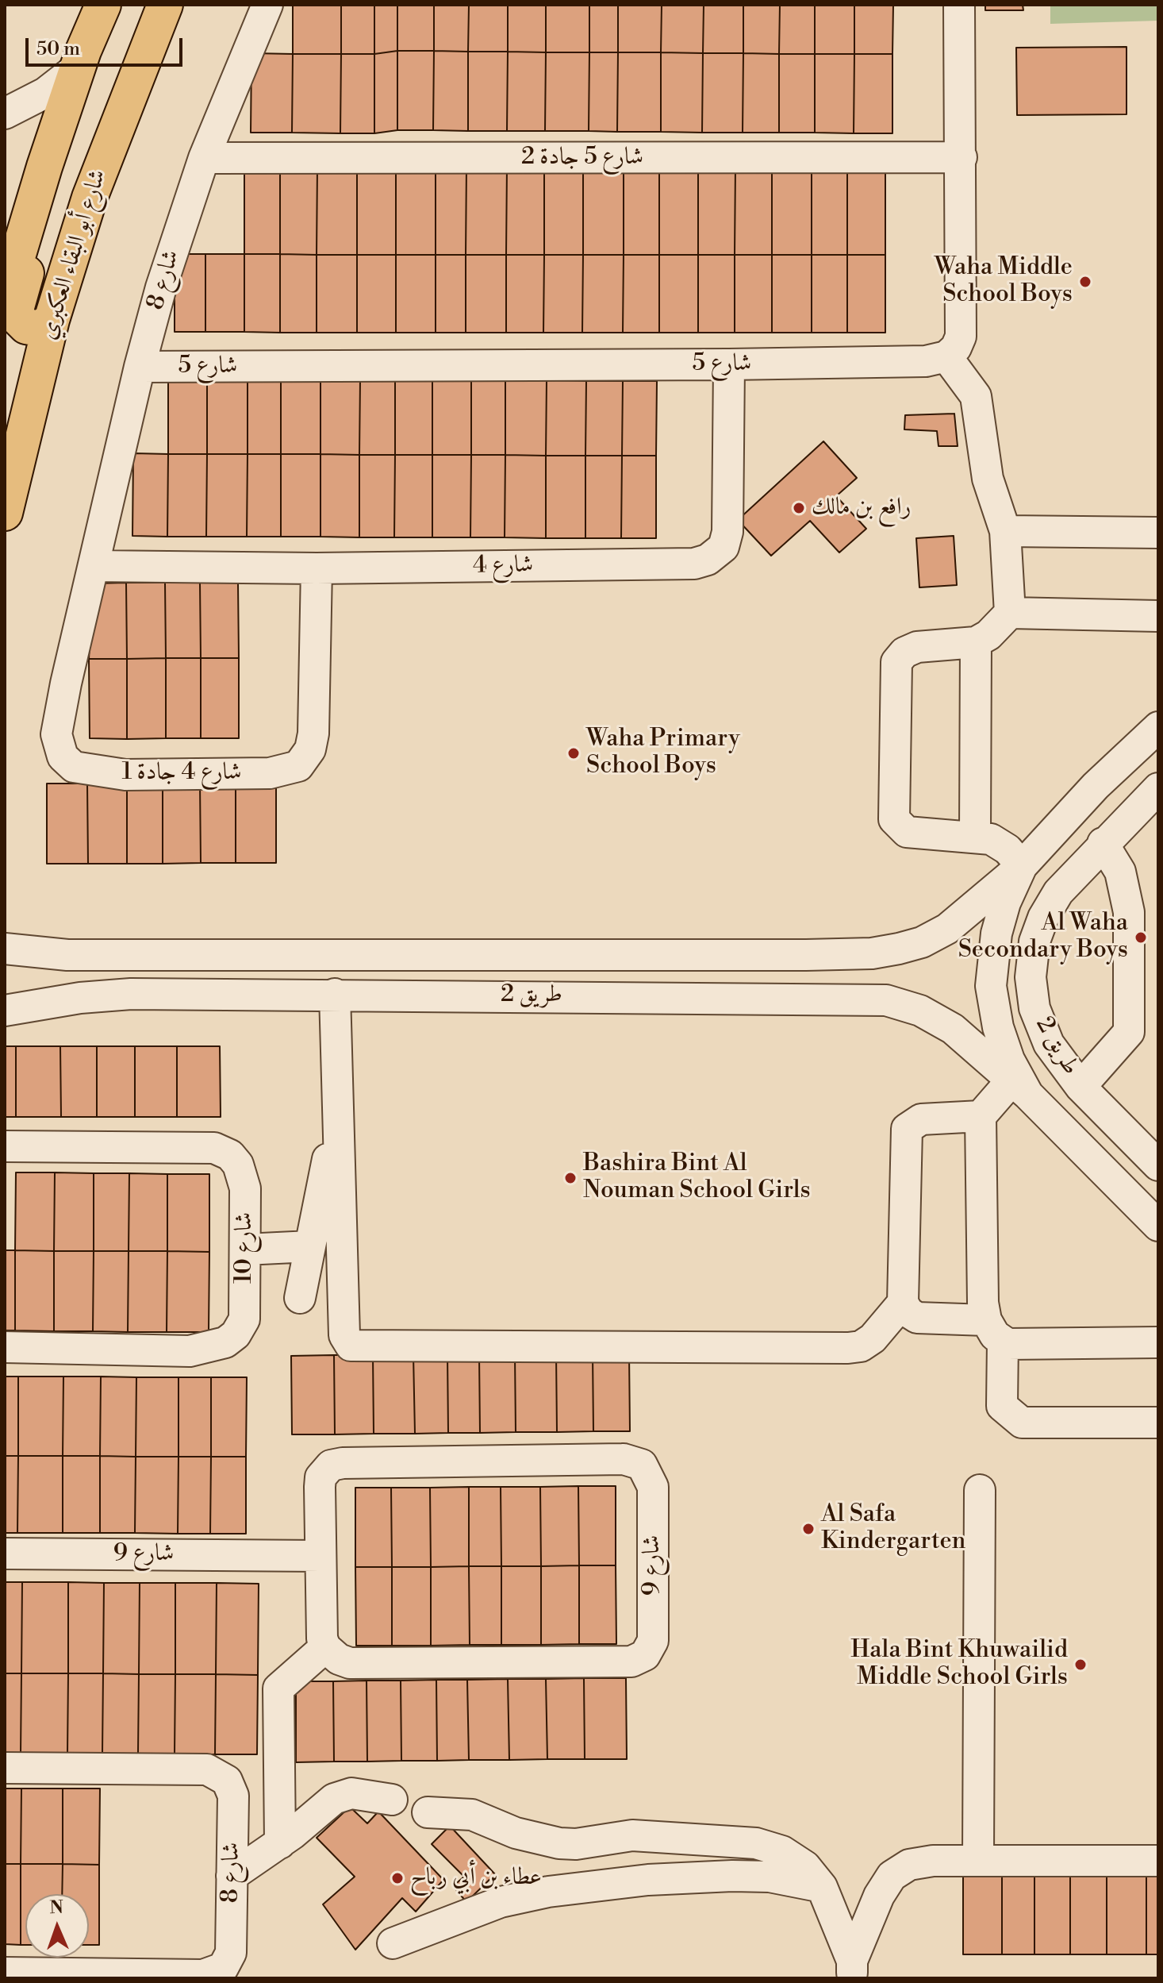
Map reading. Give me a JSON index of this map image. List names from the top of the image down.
{
  "streets": {
    "main road": ["شارع أبو البقاء العكبري"],
    "street": [
      "شارع 5 جادة 2",
      "شارع 8",
      "شارع 5",
      "شارع 4",
      "شارع 4 جادة 1",
      "طريق 2",
      "شارع 10",
      "شارع 9"
    ]
  },
  "crossings": [
    ["شارع 5 جادة 2", "شارع 8"],
    ["شارع 8", "شارع 5"],
    ["شارع 8", "شارع 4"],
    ["شارع 8", "شارع 4 جادة 1"],
    ["شارع 5", "شارع 4"],
    ["شارع 4", "شارع 4 جادة 1"]
  ],
  "places": [
    "Waha Middle School Boys",
    "رافع بن مالك",
    "Waha Primary School Boys",
    "Al Waha Secondary Boys",
    "Bashira Bint Al Nouman School Girls",
    "Al Safa Kindergarten",
    "Hala Bint Khuwailid Middle School Girls",
    "عطاء بن أبي رباح"
  ],
  "scale_bar": "50 m",
  "north": "top"
}
